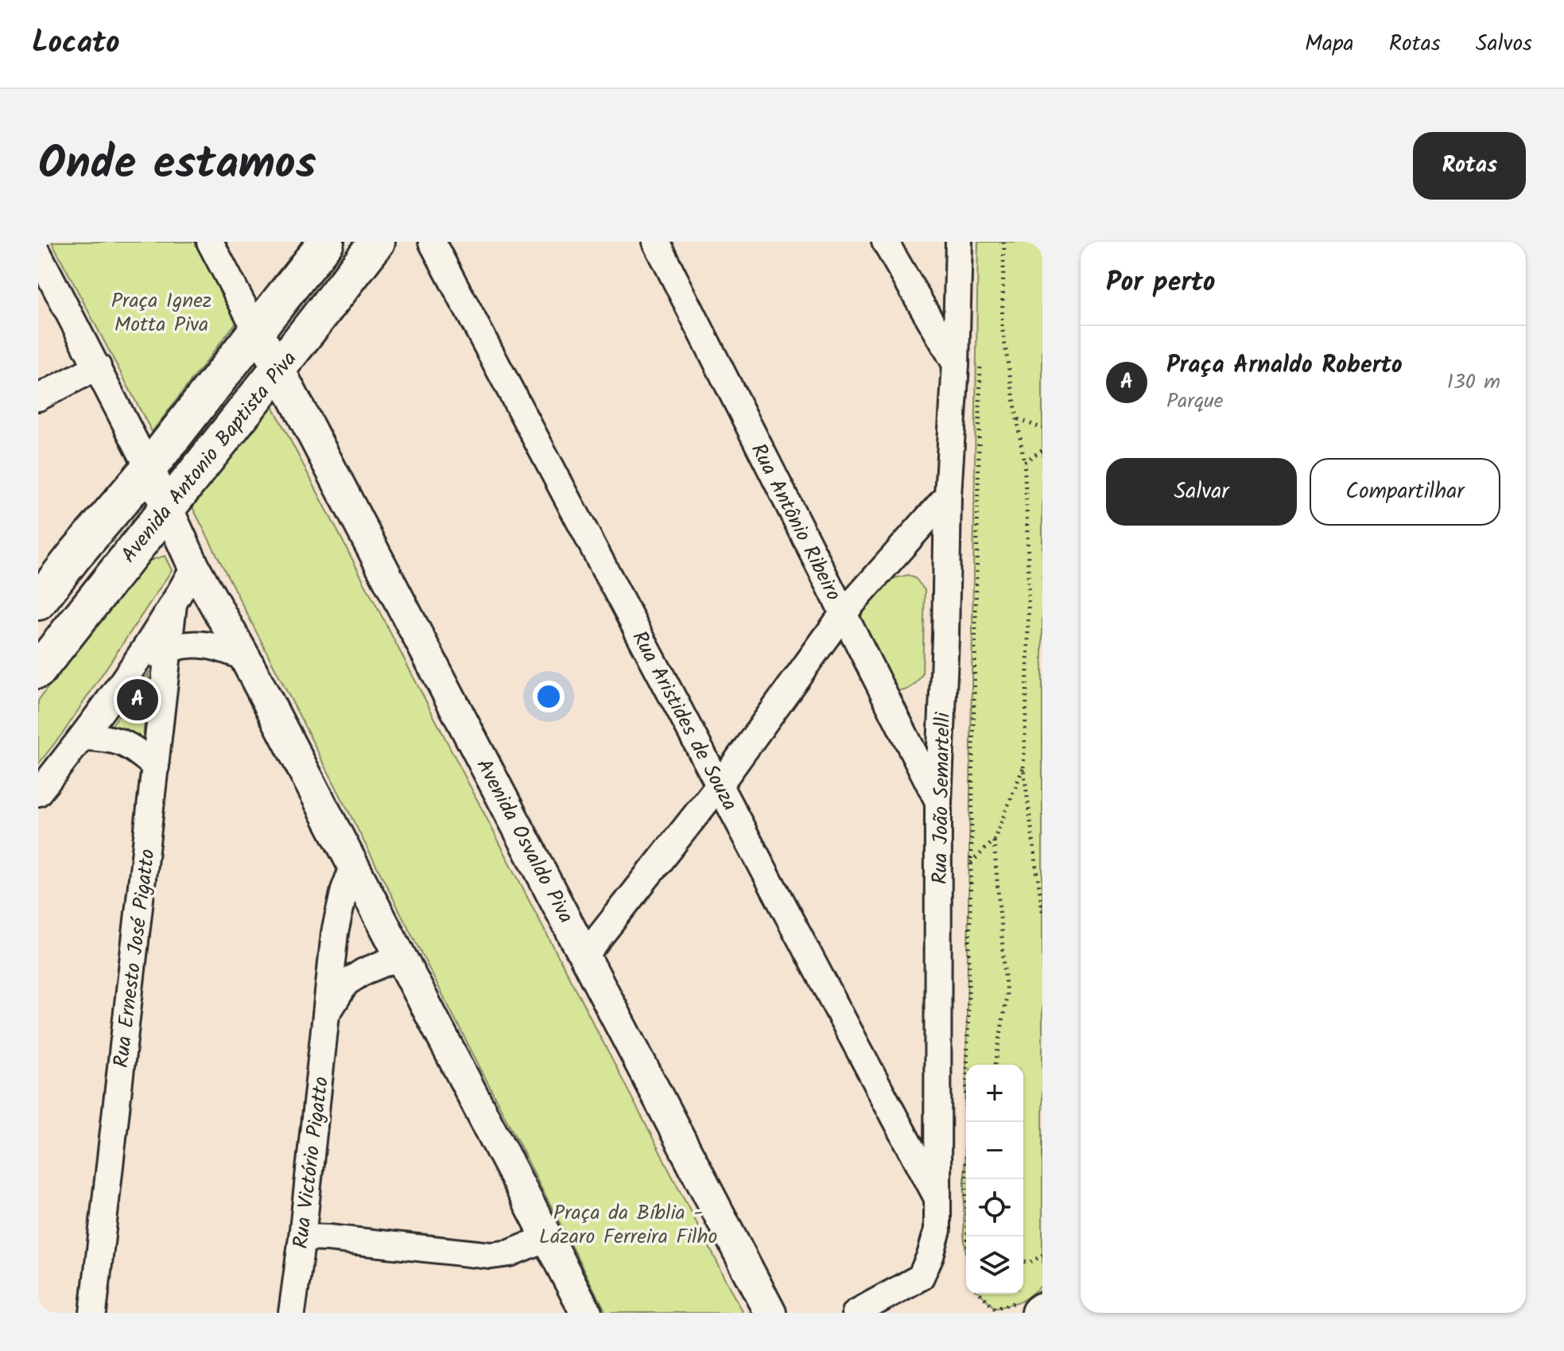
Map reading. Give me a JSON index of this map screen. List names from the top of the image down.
{
  "streets": {
    "main road": ["Avenida Antonio Baptista Piva"],
    "street": [
      "Rua Antônio Ribeiro",
      "Rua Aristides de Souza",
      "Rua João Semartelli",
      "Avenida Osvaldo Piva",
      "Rua Ernesto José Pigatto",
      "Rua Victório Pigatto"
    ]
  },
  "crossings": [
    ["Avenida Antonio Baptista Piva", "Avenida Osvaldo Piva"],
    ["Rua Antônio Ribeiro", "Rua João Semartelli"],
    ["Rua Aristides de Souza", "Rua João Semartelli"]
  ],
  "parks": ["Praça Ignez Motta Piva", "Praça da Bíblia - Lázaro Ferreira Filho"],
  "page": {
    "header": "Locato",
    "nav": ["Mapa", "Rotas", "Salvos"],
    "title": "Onde estamos",
    "buttons": [
      "Rotas",
      ["Salvar", "Compartilhar"]
    ],
    "heading": "Por perto",
    "list": [
      {
        "mark": "A",
        "name": "Praça Arnaldo Roberto",
        "note": "Parque",
        "value": "130 m"
      }
    ],
    "pins": "A",
    "map_buttons": ["+", "−"]
  }
}
